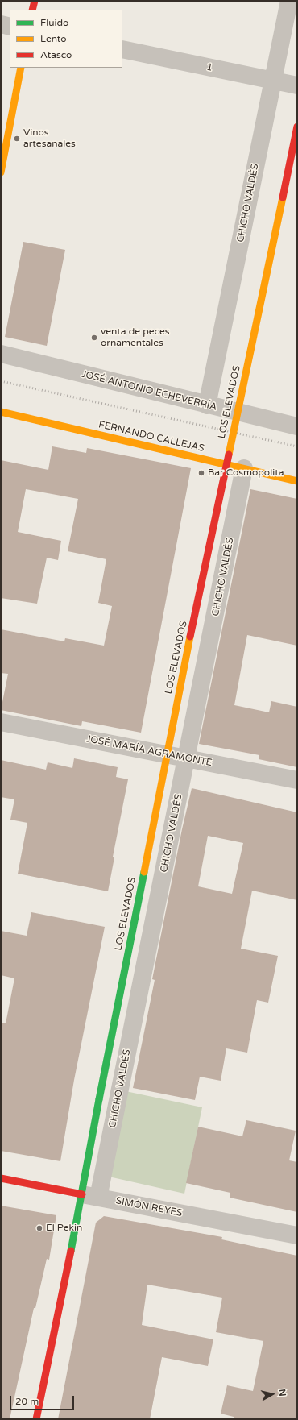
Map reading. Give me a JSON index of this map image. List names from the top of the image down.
{
  "streets": {
    "main road": ["LOS ELEVADOS", "FERNANDO CALLEJAS", "SIMÓN REYES"],
    "street": [
      "1",
      "CHICHO VALDÉS",
      "JOSÉ ANTONIO ECHEVERRÍA",
      "JOSÉ MARÍA AGRAMONTE"
    ]
  },
  "crossings": [
    ["1", "CHICHO VALDÉS"],
    ["CHICHO VALDÉS", "JOSÉ ANTONIO ECHEVERRÍA"],
    ["CHICHO VALDÉS", "LOS ELEVADOS"],
    ["CHICHO VALDÉS", "FERNANDO CALLEJAS"],
    ["CHICHO VALDÉS", "JOSÉ MARÍA AGRAMONTE"],
    ["CHICHO VALDÉS", "SIMÓN REYES"],
    ["LOS ELEVADOS", "SIMÓN REYES"]
  ],
  "places": [
    "Vinos artesanales",
    "venta de peces ornamentales",
    "Bar Cosmopolita",
    "El Pekin"
  ],
  "legend": ["Fluido", "Lento", "Atasco"],
  "scale_bar": "20 m",
  "north": "right"
}
